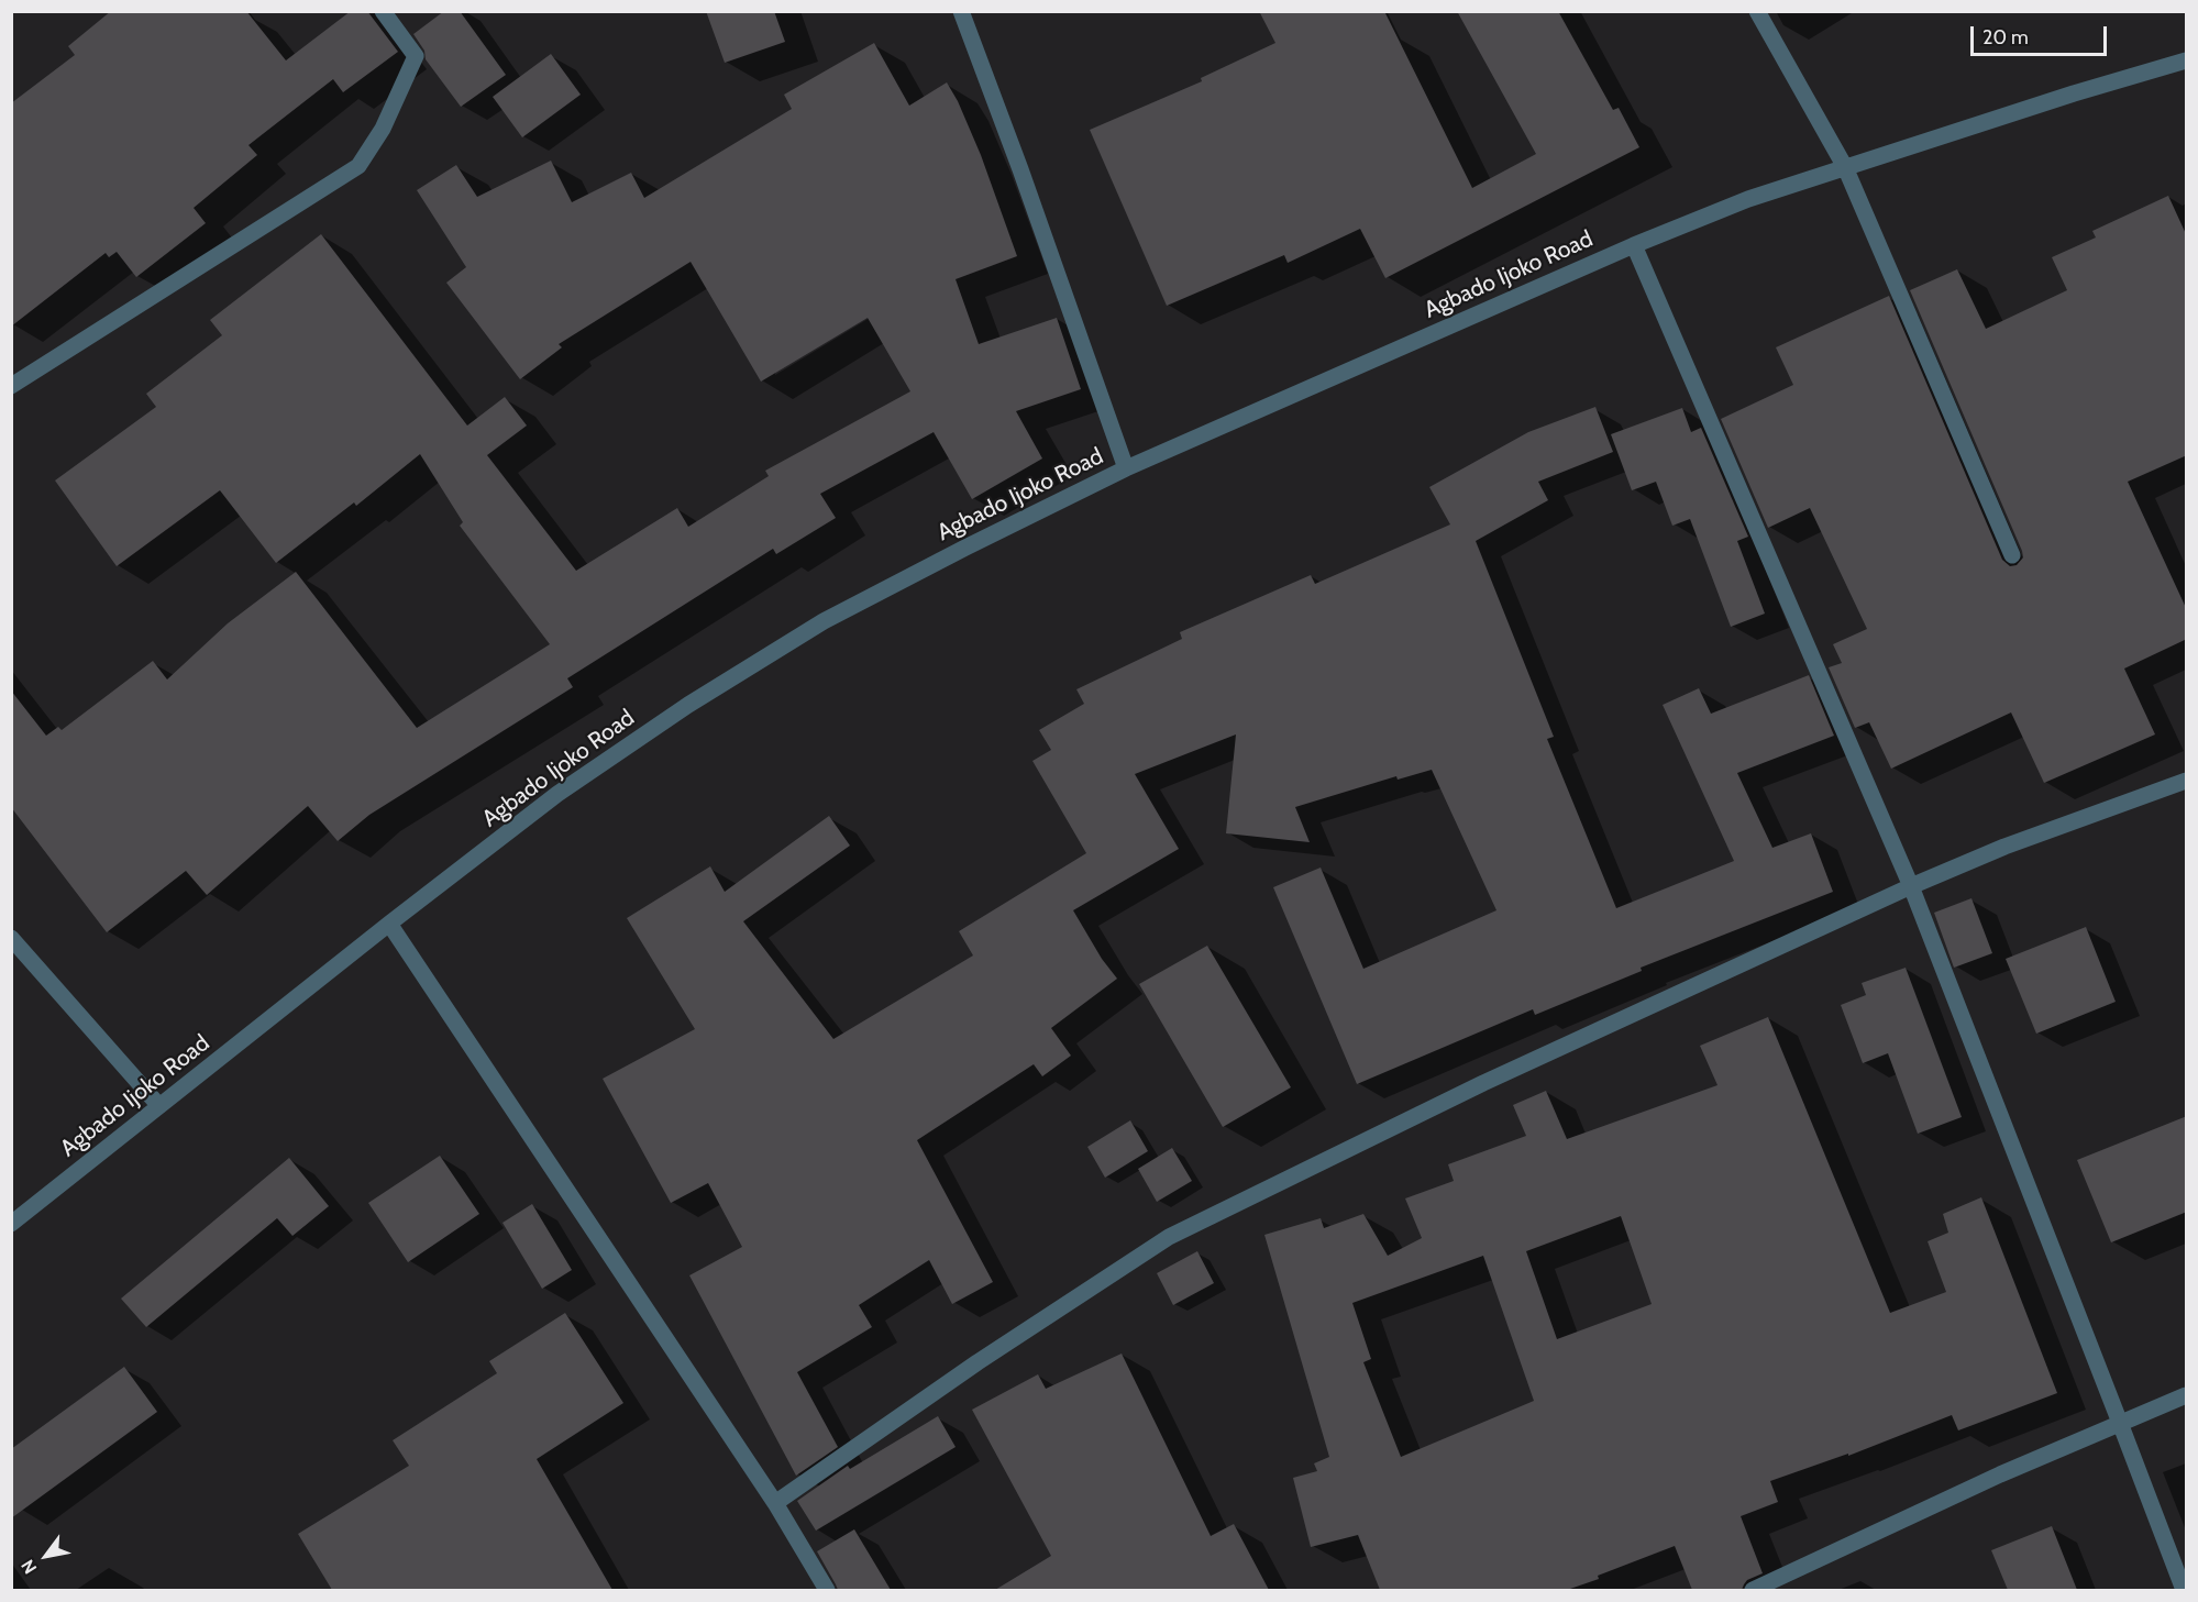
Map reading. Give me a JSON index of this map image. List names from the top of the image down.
{
  "streets": {
    "street": ["Agbado Ijoko Road"]
  },
  "scale_bar": "20 m",
  "north": "bottom left"
}
